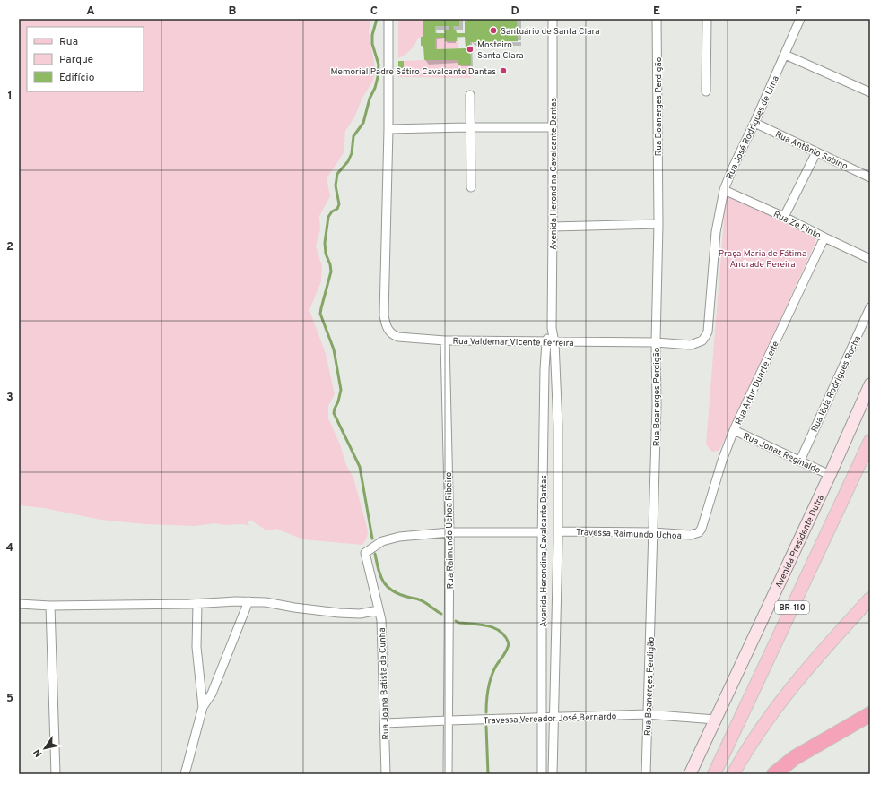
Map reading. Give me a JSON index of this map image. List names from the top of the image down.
{
  "streets": {
    "main road": ["BR-110"],
    "street": [
      "Rua Boanerges Perdigão",
      "Rua José Rodrigues de Lima",
      "Rua Antônio Sabino",
      "Avenida Herondina Cavalcante Dantas",
      "Rua Ze Pinto",
      "Rua Valdemar Vicente Ferreira",
      "Rua Artur Duarte Leite",
      "Rua Iêda Rodrigues Rocha",
      "Rua Jonas Reginaldo",
      "Rua Raimundo Uchoa Ribeiro",
      "Travessa Raimundo Uchoa",
      "Avenida Presidente Dutra",
      "Rua Joana Batista da Cunha",
      "Travessa Vereador José Bernardo"
    ]
  },
  "crossings": [
    ["Rua Boanerges Perdigão", "Rua José Rodrigues de Lima"],
    ["Rua Boanerges Perdigão", "Rua Valdemar Vicente Ferreira"],
    ["Rua Boanerges Perdigão", "Travessa Raimundo Uchoa"],
    ["Rua Boanerges Perdigão", "Travessa Vereador José Bernardo"],
    ["Rua José Rodrigues de Lima", "Rua Antônio Sabino"],
    ["Rua José Rodrigues de Lima", "Rua Ze Pinto"],
    ["Rua José Rodrigues de Lima", "Rua Valdemar Vicente Ferreira"],
    ["Avenida Herondina Cavalcante Dantas", "Rua Valdemar Vicente Ferreira"],
    ["Avenida Herondina Cavalcante Dantas", "Travessa Raimundo Uchoa"],
    ["Avenida Herondina Cavalcante Dantas", "Travessa Vereador José Bernardo"],
    ["Rua Ze Pinto", "Rua Artur Duarte Leite"],
    ["Rua Valdemar Vicente Ferreira", "Rua Raimundo Uchoa Ribeiro"],
    ["Rua Artur Duarte Leite", "Rua Jonas Reginaldo"],
    ["Rua Artur Duarte Leite", "Travessa Raimundo Uchoa"],
    ["Rua Iêda Rodrigues Rocha", "Rua Jonas Reginaldo"],
    ["Rua Jonas Reginaldo", "Avenida Presidente Dutra"],
    ["Rua Raimundo Uchoa Ribeiro", "Rua Joana Batista da Cunha"],
    ["Rua Raimundo Uchoa Ribeiro", "Travessa Vereador José Bernardo"],
    ["Avenida Presidente Dutra", "Travessa Vereador José Bernardo"],
    ["Rua Joana Batista da Cunha", "Travessa Vereador José Bernardo"]
  ],
  "parks": ["Praça Maria de Fátima Andrade Pereira"],
  "places": ["Santuário de Santa Clara", "Mosteiro Santa Clara", "Memorial Padre Sátiro Cavalcante Dantas"],
  "legend": ["Rua", "Parque", "Edifício"],
  "north": "bottom left",
  "grid": {
    "columns": [
      "A",
      "B",
      "C",
      "D",
      "E",
      "F"
    ],
    "rows": [
      "1",
      "2",
      "3",
      "4",
      "5"
    ]
  }
}
